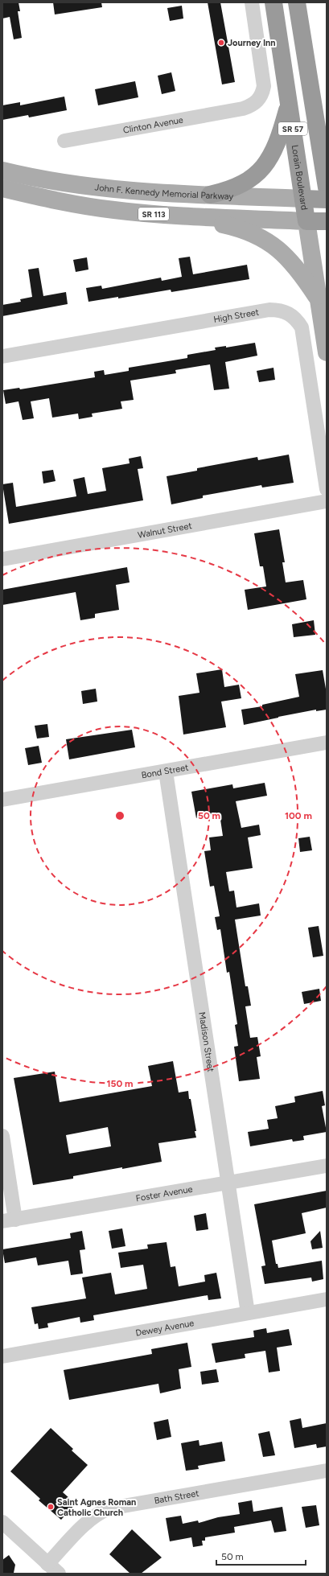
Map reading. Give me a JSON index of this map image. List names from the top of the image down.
{
  "streets": {
    "highway": ["SR 57", "Lorain Boulevard", "John F. Kennedy Memorial Parkway"],
    "main road": ["SR 113"],
    "street": [
      "Clinton Avenue",
      "High Street",
      "Walnut Street",
      "Bond Street",
      "Madison Street",
      "Foster Avenue",
      "Dewey Avenue",
      "Bath Street"
    ]
  },
  "crossings": [
    ["Lorain Boulevard", "John F. Kennedy Memorial Parkway"],
    ["Lorain Boulevard", "SR 113"],
    ["Bond Street", "Madison Street"],
    ["Madison Street", "Foster Avenue"],
    ["Madison Street", "Dewey Avenue"]
  ],
  "places": ["Journey Inn", "Saint Agnes Roman Catholic Church"],
  "scale_bar": "50 m",
  "rings": ["50 m", "100 m", "150 m"]
}
